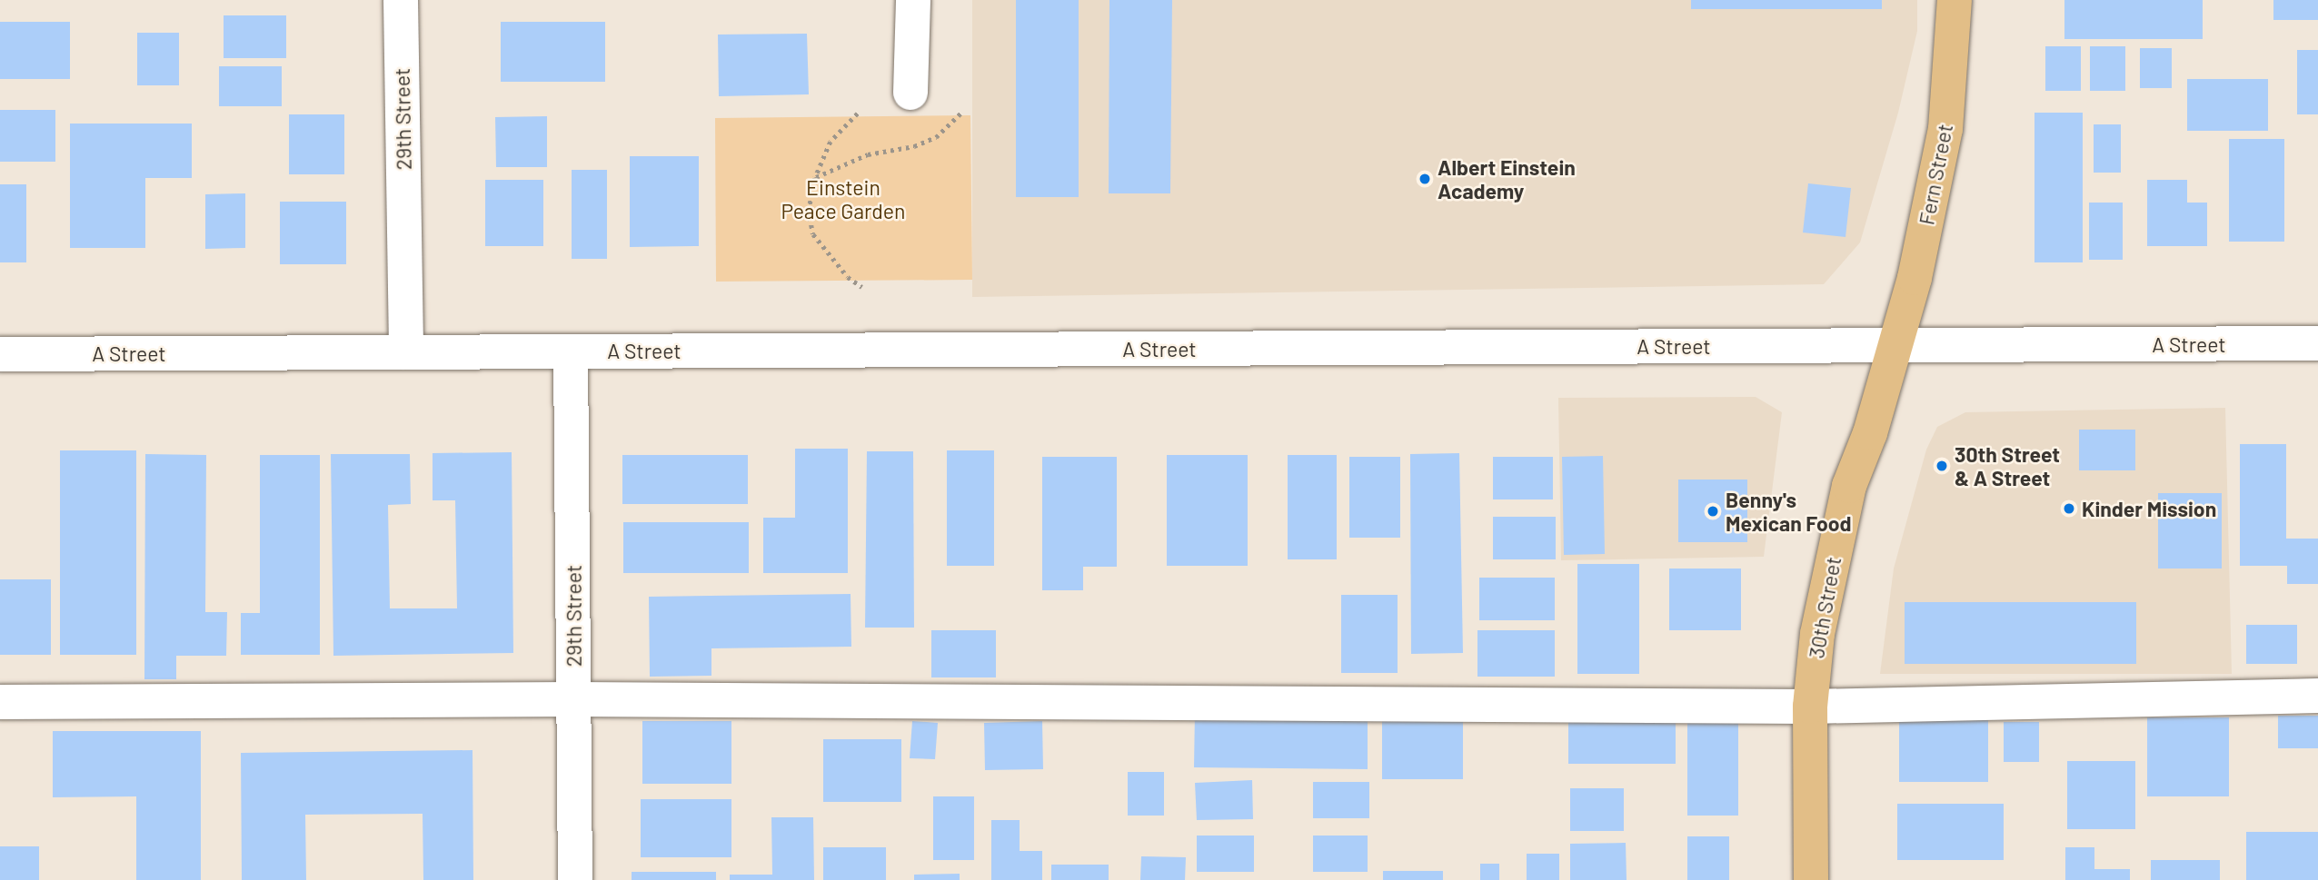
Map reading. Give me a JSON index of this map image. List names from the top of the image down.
{
  "streets": {
    "main road": ["Fern Street", "30th Street"],
    "street": ["29th Street", "A Street"]
  },
  "crossings": [
    ["29th Street", "A Street"],
    ["Fern Street", "A Street"],
    ["Fern Street", "30th Street"],
    ["A Street", "30th Street"]
  ],
  "parks": ["Einstein Peace Garden"],
  "places": [
    "Albert Einstein Academy",
    "30th Street & A Street",
    "Kinder Mission",
    "Benny's Mexican Food"
  ]
}
